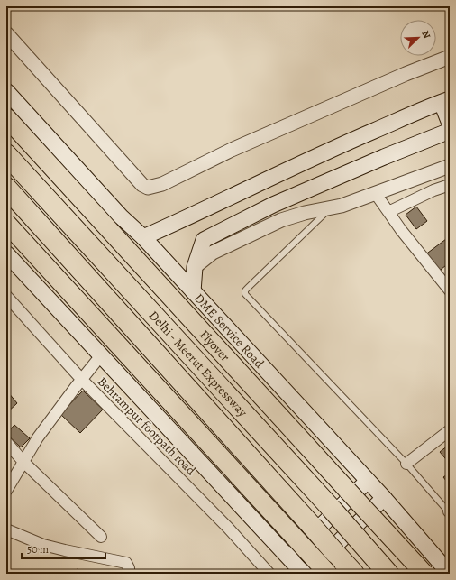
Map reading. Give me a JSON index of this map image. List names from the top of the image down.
{
  "streets": {
    "highway": ["Flyover", "Delhi - Meerut Expressway"],
    "main road": ["DME Service Road"],
    "street": ["Behrampur footpath road"]
  },
  "scale_bar": "50 m",
  "north": "top right"
}
